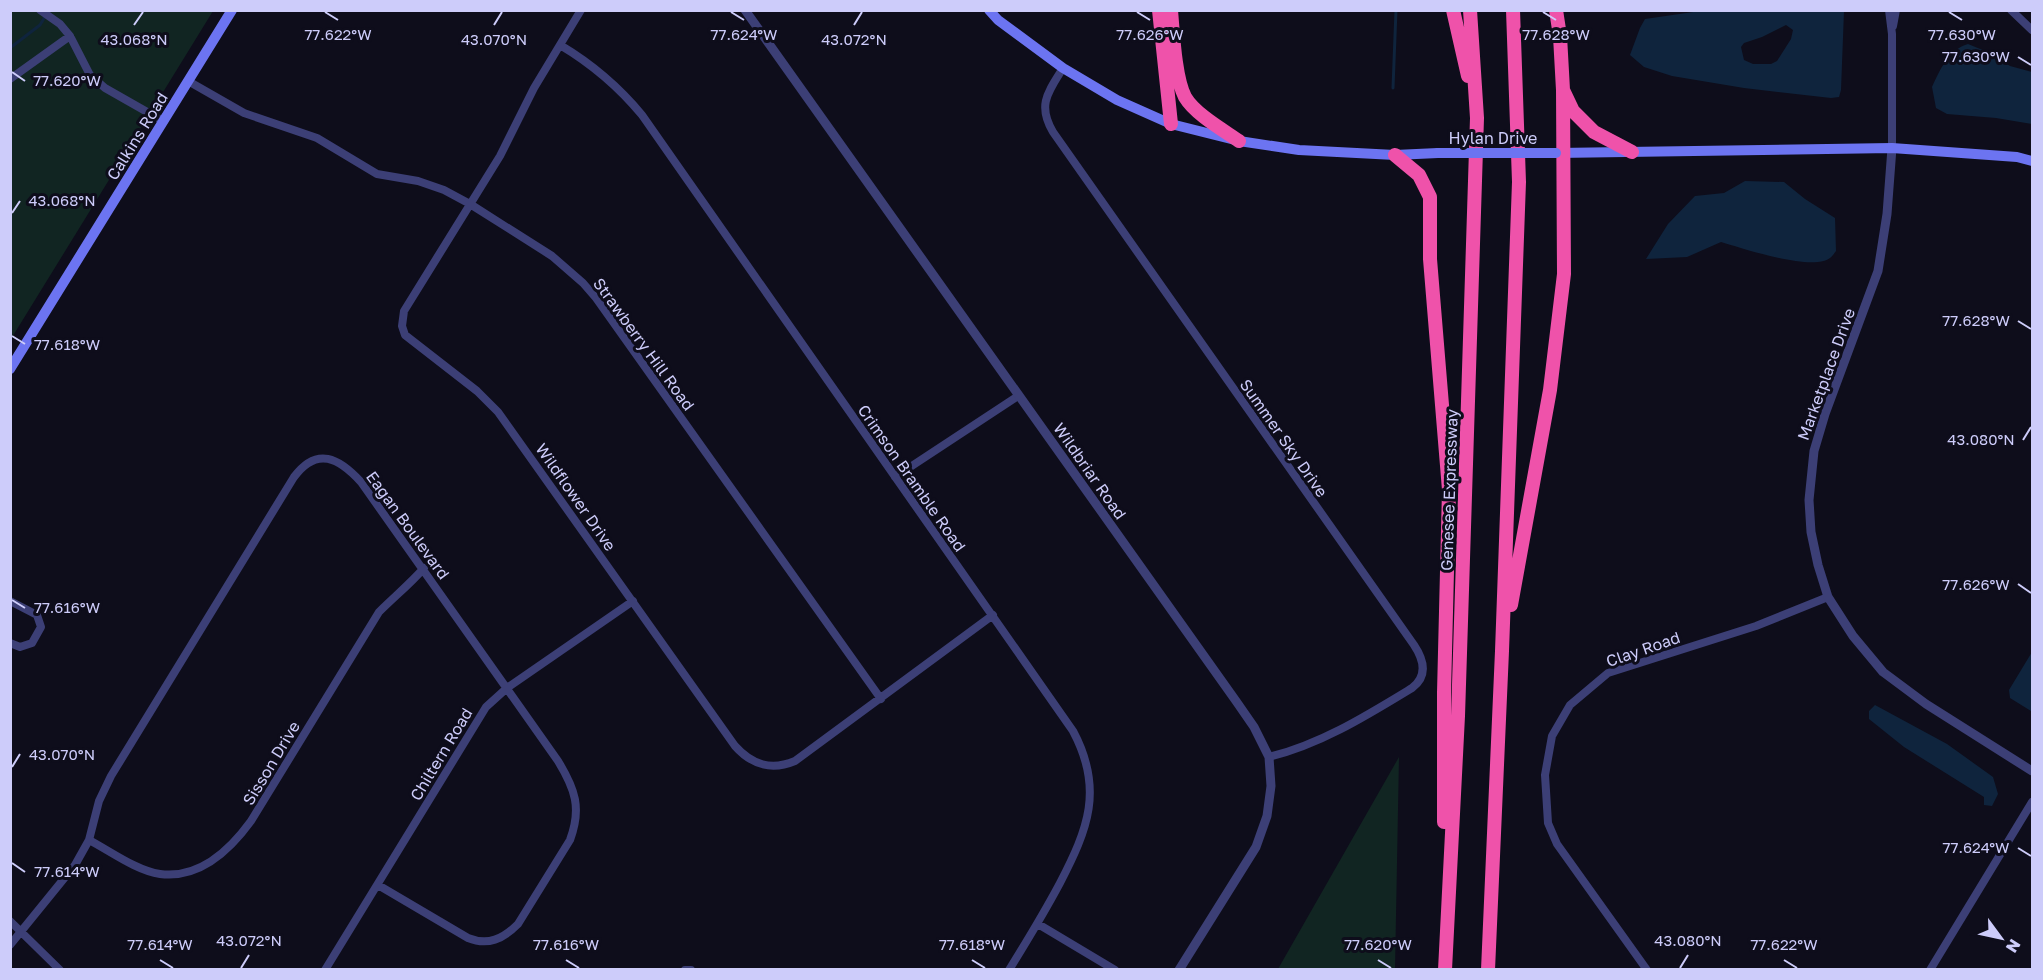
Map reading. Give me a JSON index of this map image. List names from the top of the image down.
{
  "streets": {
    "highway": ["Genesee Expressway"],
    "main road": ["Calkins Road", "Hylan Drive"],
    "street": [
      "Strawberry Hill Road",
      "Marketplace Drive",
      "Summer Sky Drive",
      "Wildbriar Road",
      "Crimson Bramble Road",
      "Wildflower Drive",
      "Eagan Boulevard",
      "Clay Road",
      "Chiltern Road",
      "Sisson Drive"
    ]
  },
  "crossings": [
    ["Calkins Road", "Strawberry Hill Road"],
    ["Hylan Drive", "Marketplace Drive"],
    ["Hylan Drive", "Summer Sky Drive"],
    ["Strawberry Hill Road", "Wildflower Drive"],
    ["Marketplace Drive", "Clay Road"],
    ["Summer Sky Drive", "Wildbriar Road"],
    ["Crimson Bramble Road", "Wildflower Drive"],
    ["Wildflower Drive", "Chiltern Road"],
    ["Eagan Boulevard", "Chiltern Road"],
    ["Eagan Boulevard", "Sisson Drive"]
  ],
  "north": "bottom right",
  "coordinates": [
    "77.622°W",
    "77.626°W",
    "77.628°W",
    "77.624°W",
    "77.630°W",
    "43.068°N",
    "43.070°N",
    "43.072°N",
    "77.620°W",
    "77.618°W",
    "43.080°N",
    "77.616°W",
    "77.614°W"
  ]
}
